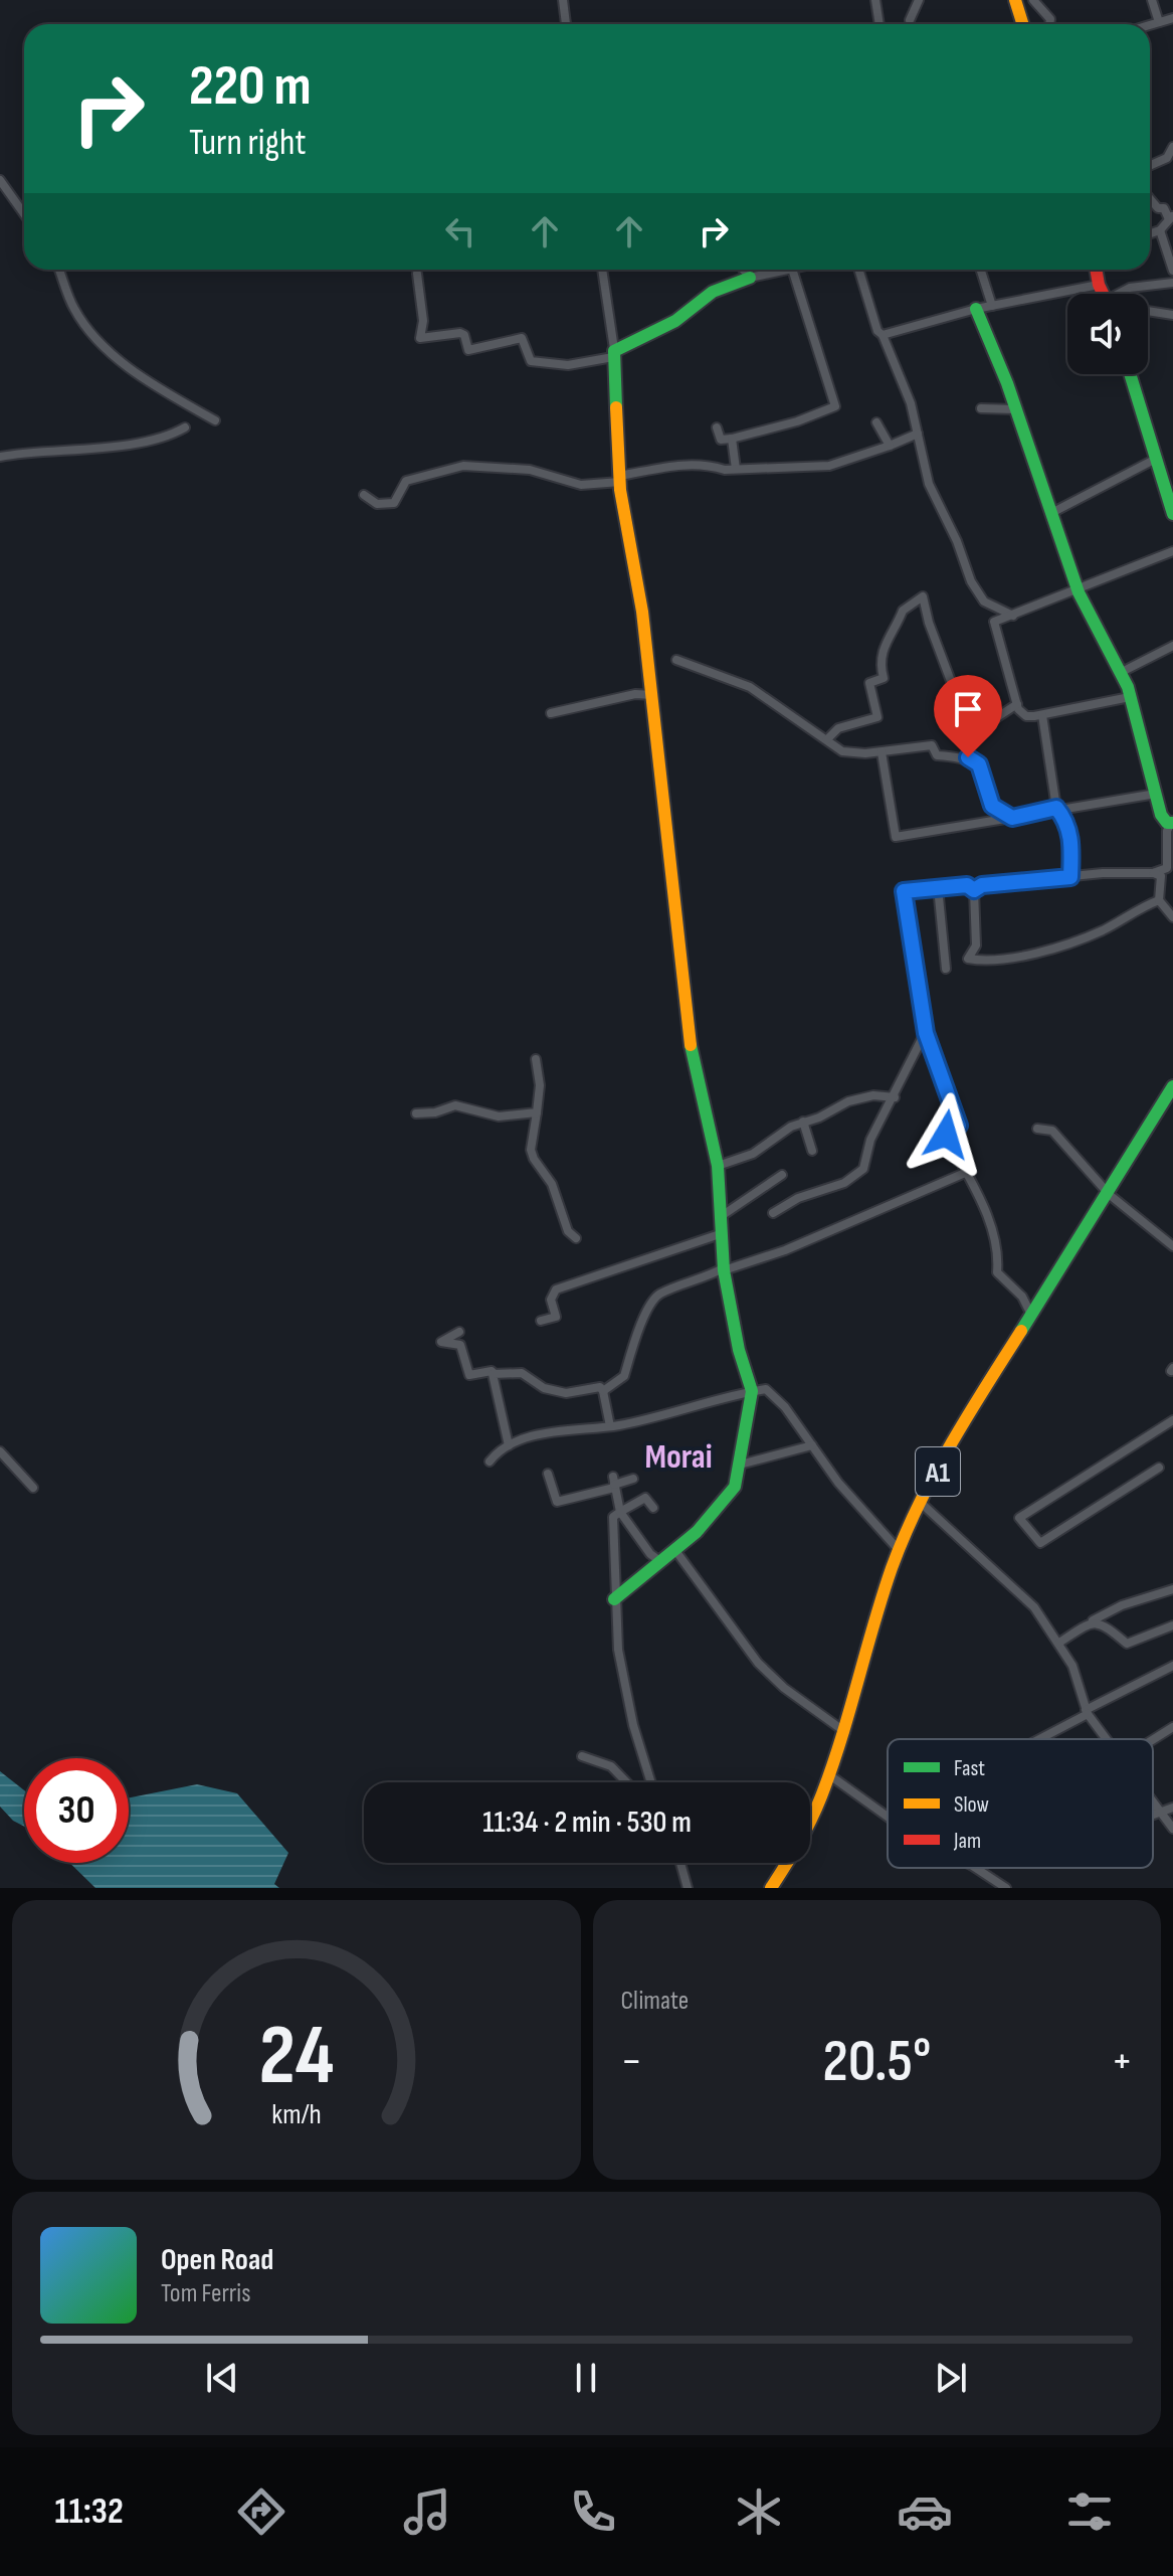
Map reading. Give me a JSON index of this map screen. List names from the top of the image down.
{
  "streets": {
    "main road": ["A1"]
  },
  "districts": ["Morai"],
  "legend": ["Fast", "Slow", "Jam"],
  "page": {
    "turn": ["220 m", "Turn right"],
    "limit": "30",
    "trip": "11:34 · 2 min · 530 m",
    "tile": "Climate",
    "heat": ["−", "20.5°", "+"],
    "song": ["Open Road", "Tom Ferris"],
    "tabs": "11:32",
    "gauge": ["24", "km/h"]
  }
}
